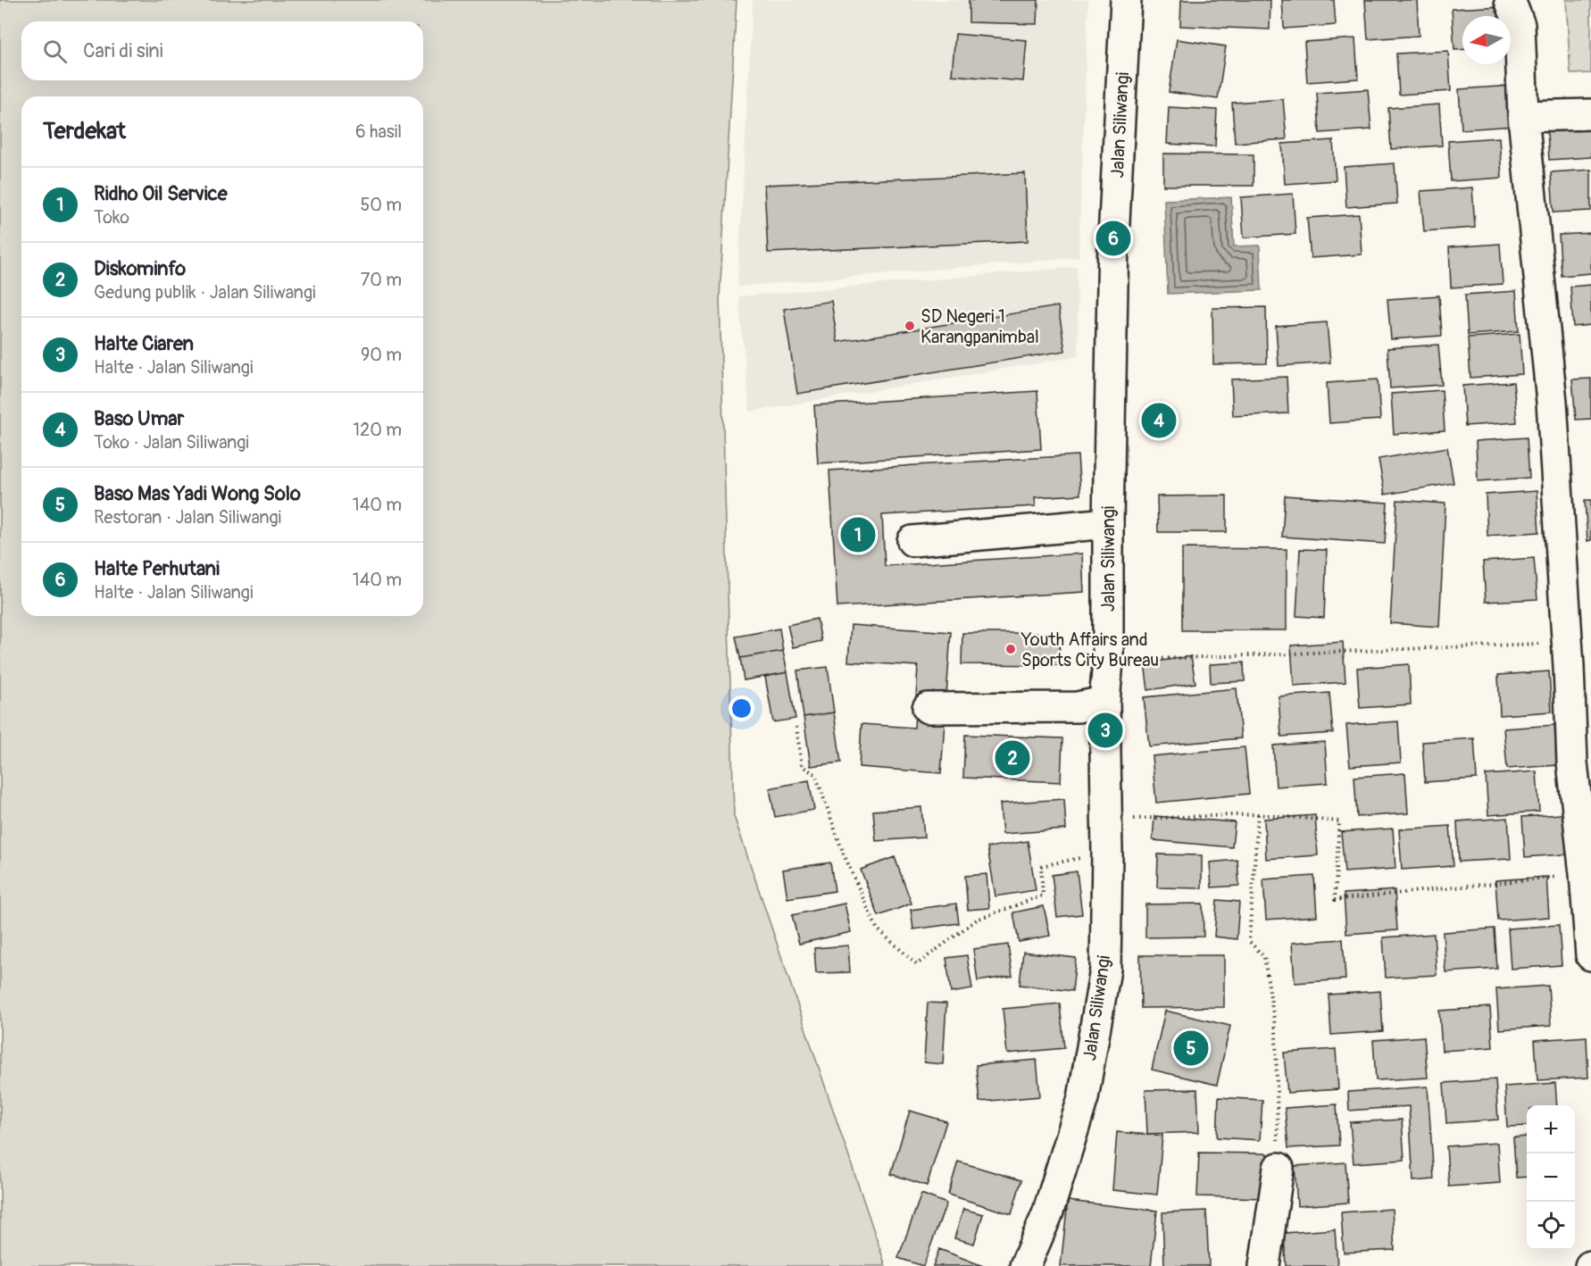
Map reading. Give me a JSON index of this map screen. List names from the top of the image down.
{
  "streets": {
    "main road": ["Jalan Siliwangi"]
  },
  "places": ["SD Negeri 1 Karangpanimbal", "Youth Affairs and Sports City Bureau"],
  "north": "left",
  "page": {
    "search": "Cari di sini",
    "heading": ["Terdekat", "6 hasil"],
    "list": [
      {
        "mark": "1",
        "name": "Ridho Oil Service",
        "note": "Toko",
        "value": "50 m"
      },
      {
        "mark": "2",
        "name": "Diskominfo",
        "note": "Gedung publik · Jalan Siliwangi",
        "value": "70 m"
      },
      {
        "mark": "3",
        "name": "Halte Ciaren",
        "note": "Halte · Jalan Siliwangi",
        "value": "90 m"
      },
      {
        "mark": "4",
        "name": "Baso Umar",
        "note": "Toko · Jalan Siliwangi",
        "value": "120 m"
      },
      {
        "mark": "5",
        "name": "Baso Mas Yadi Wong Solo",
        "note": "Restoran · Jalan Siliwangi",
        "value": "140 m"
      },
      {
        "mark": "6",
        "name": "Halte Perhutani",
        "note": "Halte · Jalan Siliwangi",
        "value": "140 m"
      }
    ],
    "pins": [
      "6",
      "4",
      "1",
      "3",
      "2",
      "5"
    ],
    "map_buttons": ["+", "−"]
  }
}
